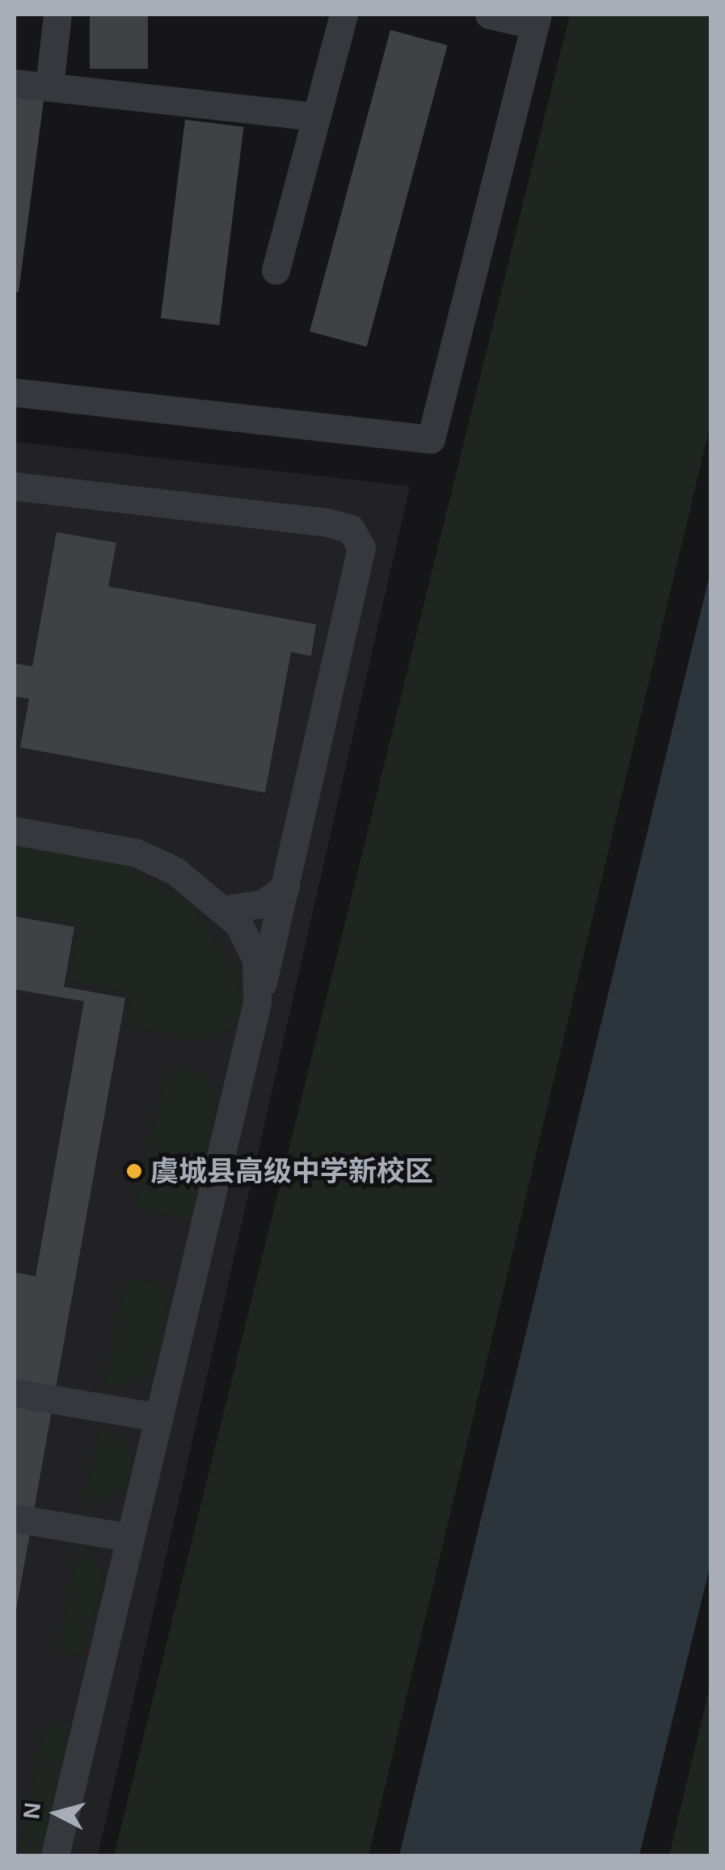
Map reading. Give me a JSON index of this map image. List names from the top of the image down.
{
  "places": ["虞城县高级中学新校区"],
  "north": "left"
}
